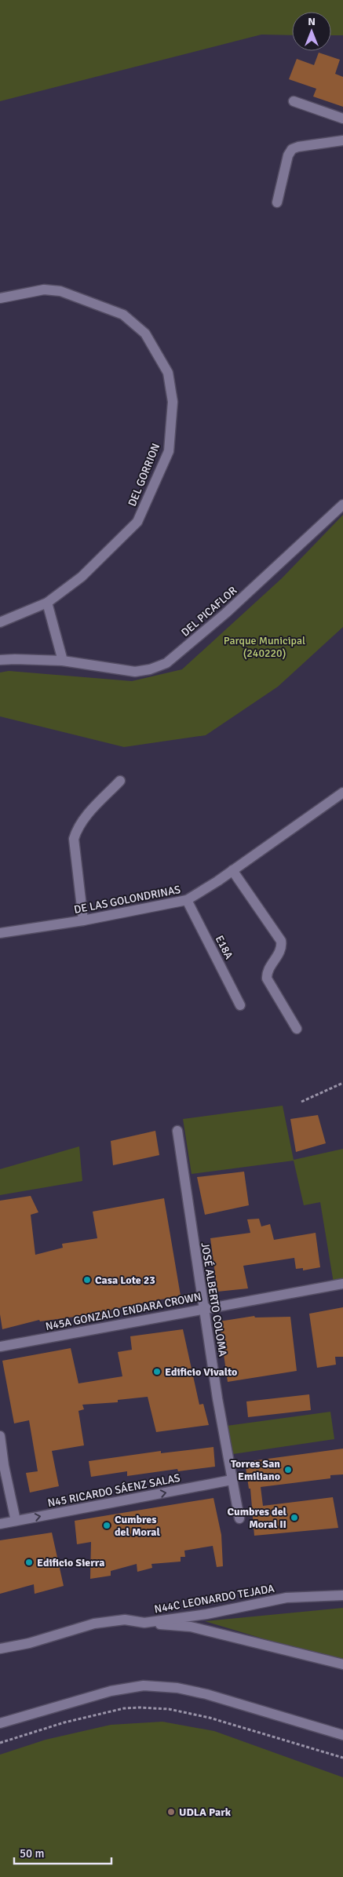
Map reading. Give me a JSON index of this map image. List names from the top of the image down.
{
  "streets": {
    "street": [
      "DEL GORRION",
      "DEL PICAFLOR",
      "DE LAS GOLONDRINAS",
      "E18A",
      "JOSÉ ALBERTO COLOMA",
      "N45A GONZALO ENDARA CROWN",
      "N45 RICARDO SÁENZ SALAS",
      "N44C LEONARDO TEJADA"
    ]
  },
  "crossings": [
    ["DE LAS GOLONDRINAS", "E18A"],
    ["JOSÉ ALBERTO COLOMA", "N45A GONZALO ENDARA CROWN"],
    ["JOSÉ ALBERTO COLOMA", "N45 RICARDO SÁENZ SALAS"]
  ],
  "one_way": ["N45 RICARDO SÁENZ SALAS"],
  "parks": ["Parque Municipal (240220)"],
  "places": [
    "Casa Lote 23",
    "Edificio Vivalto",
    "Torres San Emiliano",
    "Cumbres del Moral II",
    "Cumbres del Moral",
    "Edificio Sierra",
    "UDLA Park"
  ],
  "scale_bar": "50 m",
  "north": "top"
}
